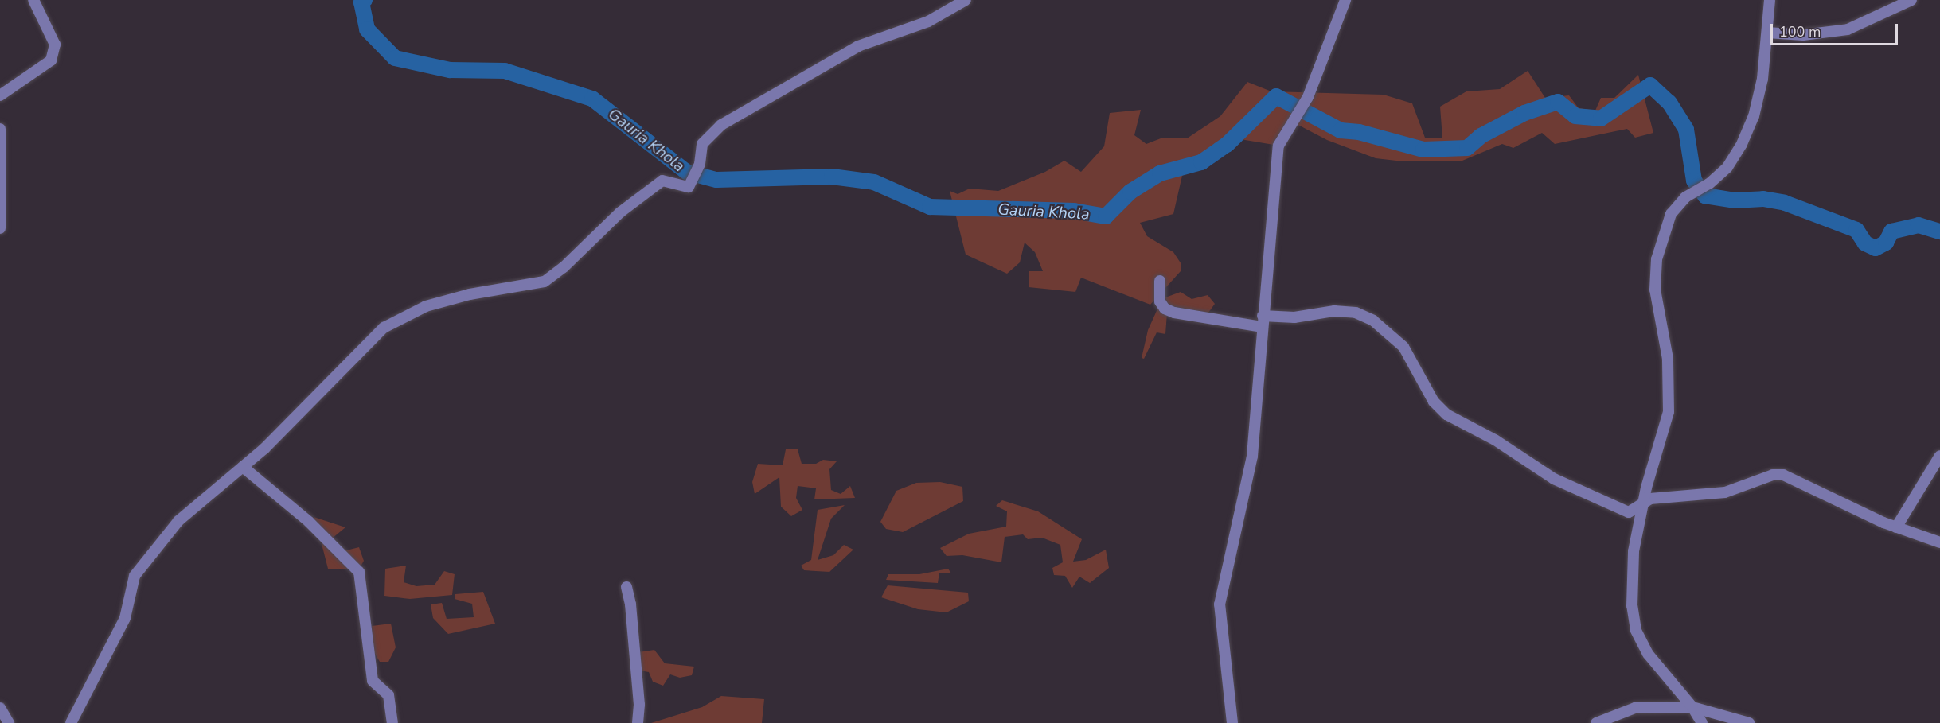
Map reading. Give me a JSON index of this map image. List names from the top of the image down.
{
  "water": ["Gauria Khola"],
  "scale_bar": "100 m"
}
